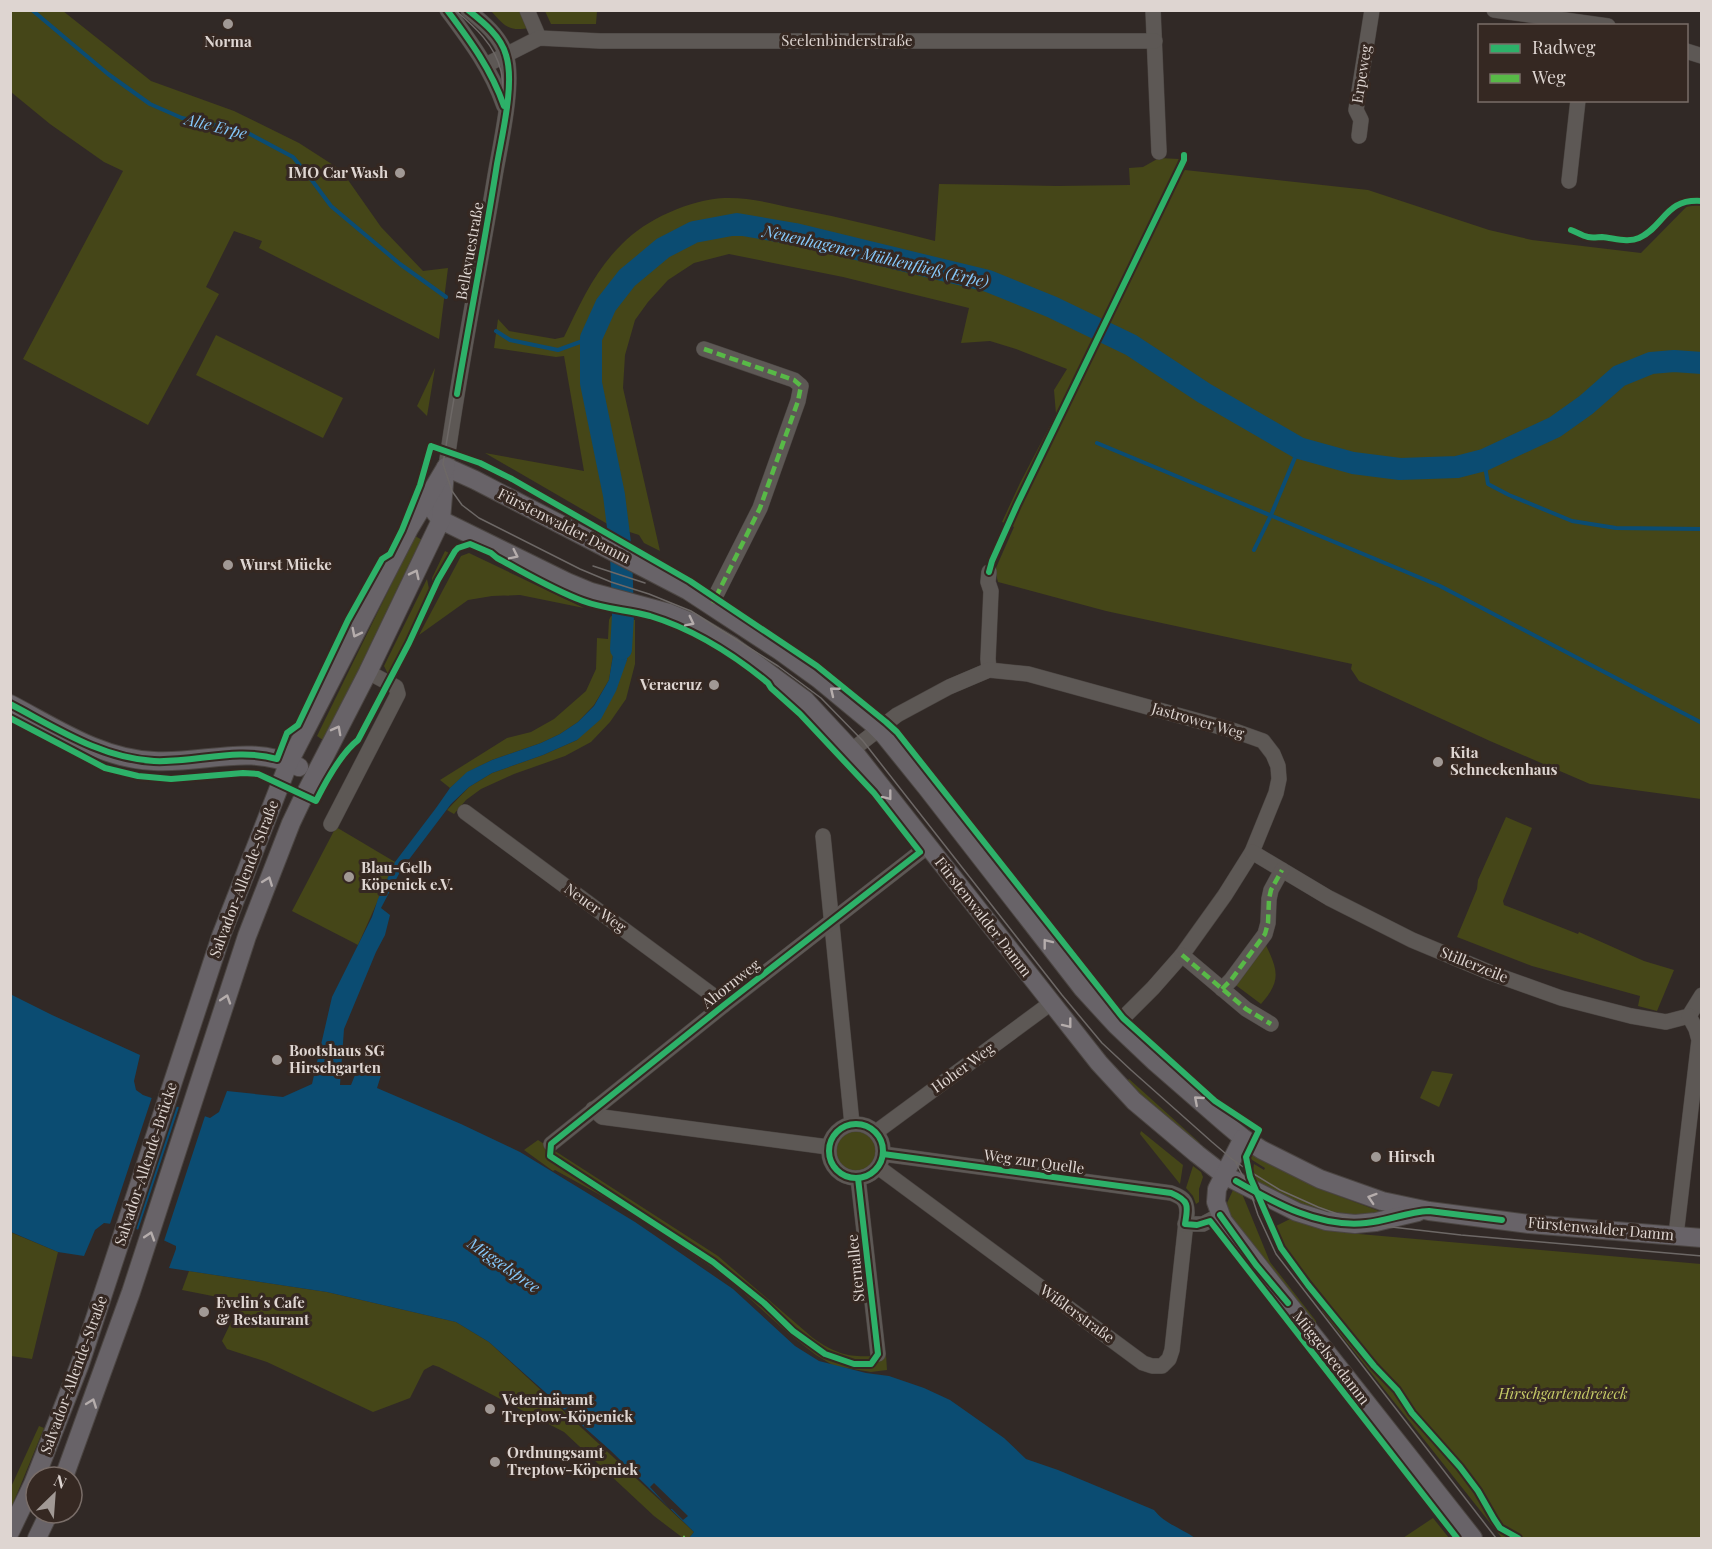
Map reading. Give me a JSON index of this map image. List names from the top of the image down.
{
  "streets": {
    "main road": [
      "Fürstenwalder Damm",
      "Salvador-Allende-Straße",
      "Salvador-Allende-Brücke",
      "Müggelseedamm"
    ],
    "street": [
      "Seelenbinderstraße",
      "Erpeweg",
      "Bellevuestraße",
      "Jastrower Weg",
      "Neuer Weg",
      "Stillerzeile",
      "Ahornweg",
      "Hoher Weg",
      "Weg zur Quelle",
      "Sternallee",
      "Wißlerstraße"
    ]
  },
  "crossings": [
    ["Bellevuestraße", "Fürstenwalder Damm"],
    ["Bellevuestraße", "Salvador-Allende-Straße"],
    ["Fürstenwalder Damm", "Jastrower Weg"],
    ["Fürstenwalder Damm", "Salvador-Allende-Straße"],
    ["Fürstenwalder Damm", "Ahornweg"],
    ["Fürstenwalder Damm", "Hoher Weg"],
    ["Jastrower Weg", "Stillerzeile"],
    ["Salvador-Allende-Straße", "Salvador-Allende-Brücke"],
    ["Neuer Weg", "Ahornweg"],
    ["Hoher Weg", "Weg zur Quelle"],
    ["Hoher Weg", "Sternallee"],
    ["Hoher Weg", "Wißlerstraße"],
    ["Weg zur Quelle", "Sternallee"],
    ["Weg zur Quelle", "Wißlerstraße"],
    ["Sternallee", "Wißlerstraße"]
  ],
  "water": ["Alte Erpe", "Neuenhagener Mühlenfließ (Erpe)", "Müggelspree"],
  "parks": ["Hirschgartendreieck"],
  "places": [
    "Norma",
    "IMO Car Wash",
    "Wurst Mücke",
    "Veracruz",
    "Kita Schneckenhaus",
    "Blau-Gelb Köpenick e.V.",
    "Bootshaus SG Hirschgarten",
    "Hirsch",
    "Evelin´s Cafe & Restaurant",
    "Veterinäramt Treptow-Köpenick",
    "Ordnungsamt Treptow-Köpenick"
  ],
  "legend": ["Radweg", "Weg"],
  "north": "top right"
}
